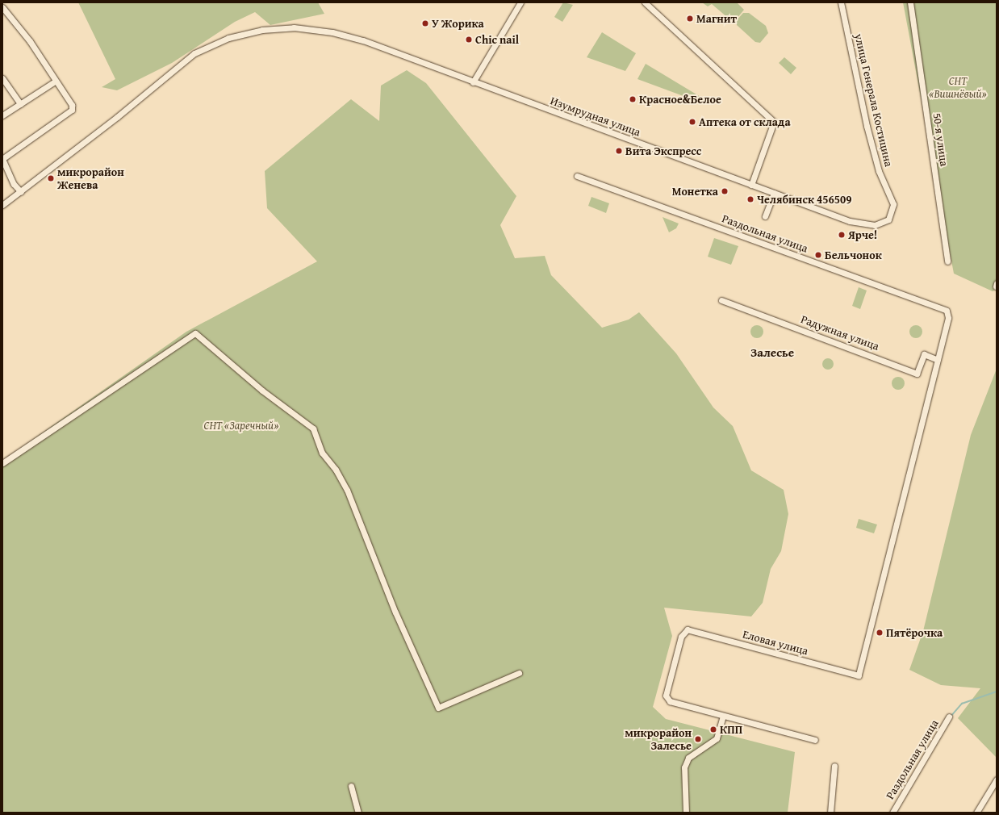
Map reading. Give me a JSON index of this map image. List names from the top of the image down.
{
  "streets": {
    "street": [
      "улица Генерала Костицина",
      "Изумрудная улица",
      "50-я улица",
      "Раздольная улица",
      "Радужная улица",
      "Еловая улица"
    ]
  },
  "crossings": [
    ["улица Генерала Костицина", "Изумрудная улица"],
    ["Раздольная улица", "Радужная улица"],
    ["Раздольная улица", "Еловая улица"],
    ["Радужная улица", "Еловая улица"]
  ],
  "districts": ["Залесье"],
  "parks": ["СНТ «Вишнёвый»", "СНТ «Заречный»"],
  "places": [
    "Магнит",
    "У Жорика",
    "Chic nail",
    "Красное&Белое",
    "Аптека от склада",
    "Вита Экспресс",
    "микрорайон Женева",
    "Монетка",
    "Челябинск 456509",
    "Ярче!",
    "Бельчонок",
    "Пятёрочка",
    "КПП",
    "микрорайон Залесье"
  ]
}
